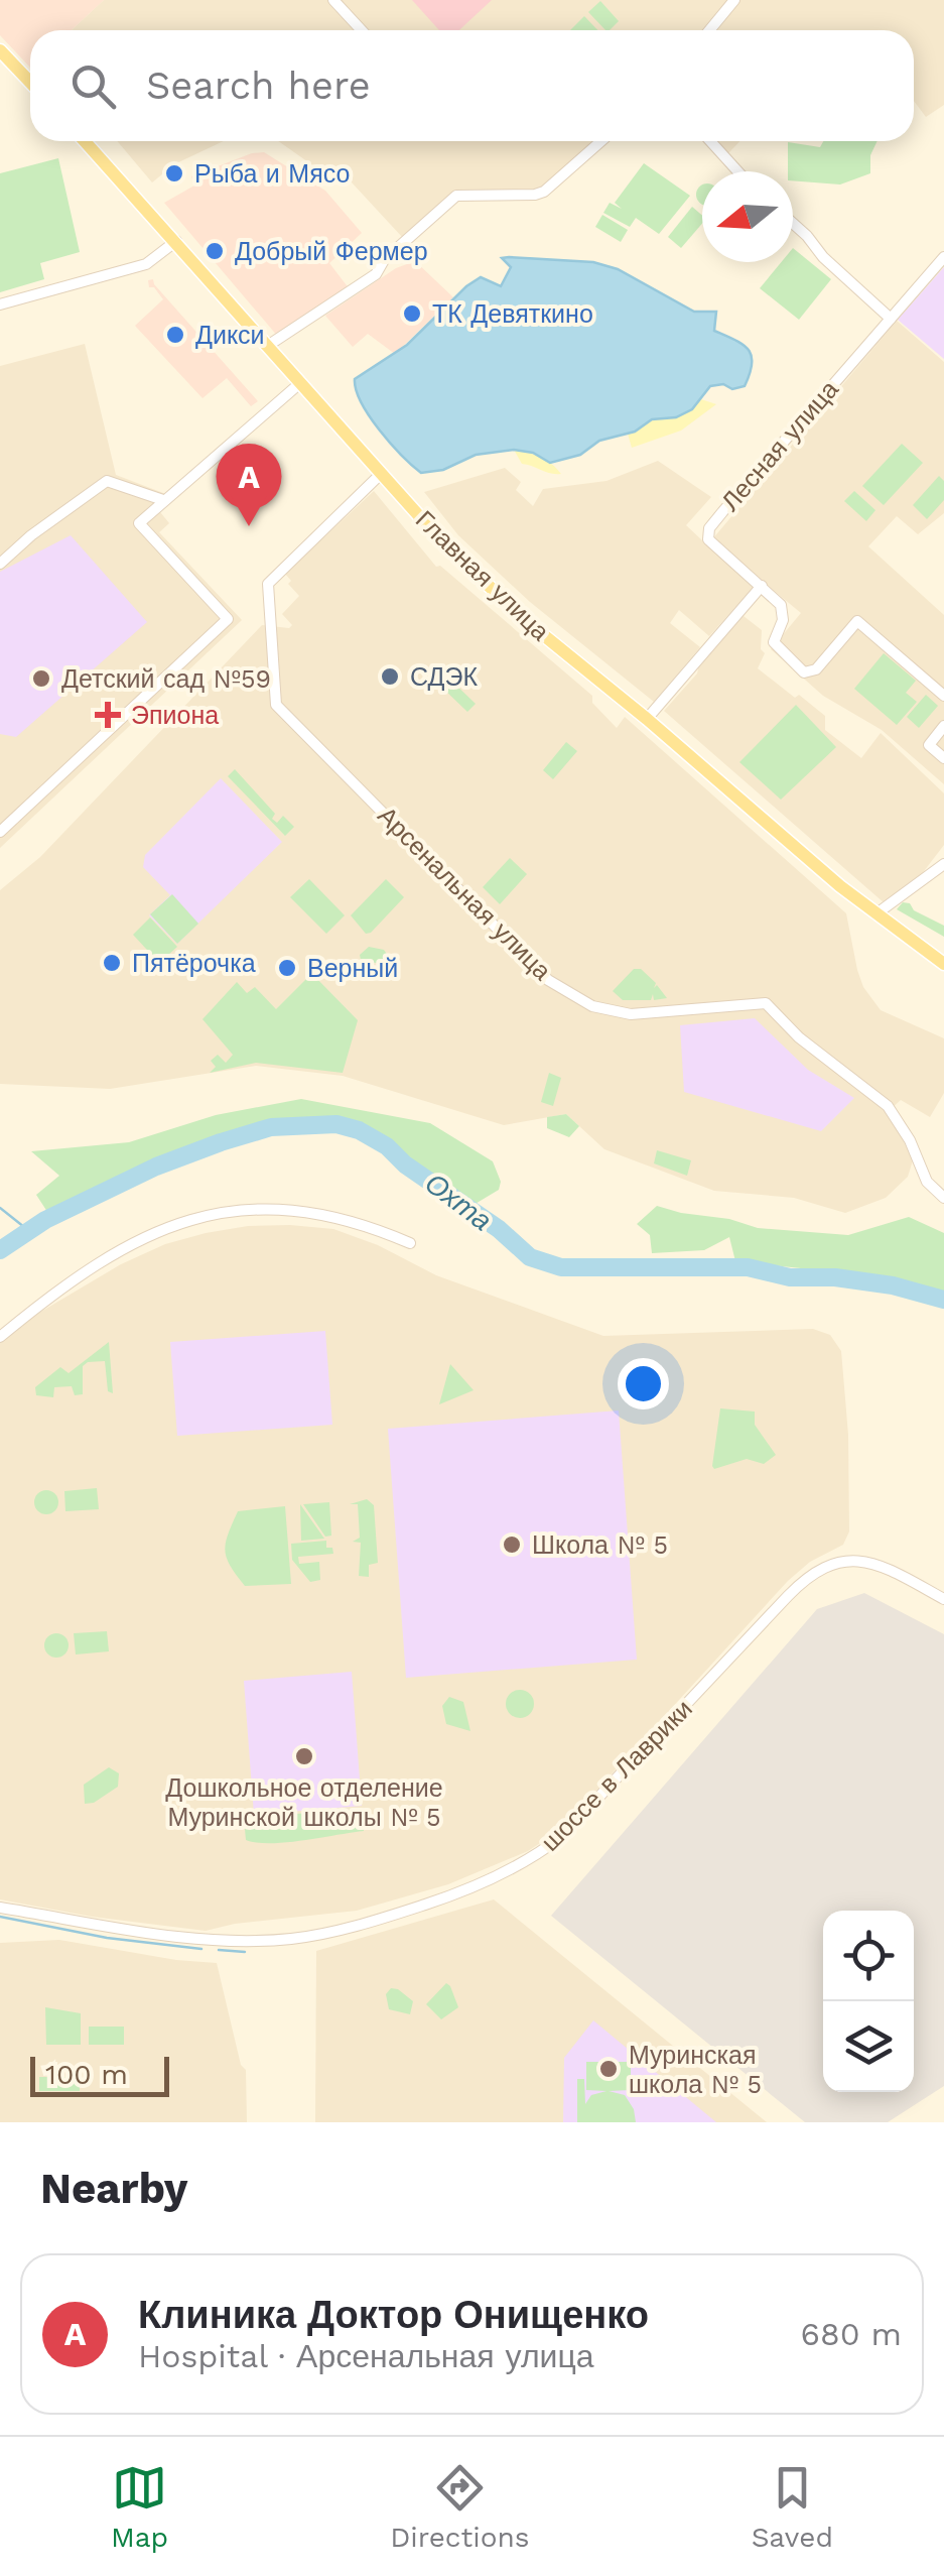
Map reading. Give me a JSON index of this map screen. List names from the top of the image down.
{
  "streets": {
    "main road": ["Главная улица"],
    "street": ["Лесная улица", "Арсенальная улица", "шоссе в Лаврики"]
  },
  "crossings": [
    ["Главная улица", "Арсенальная улица"]
  ],
  "water": ["Охта"],
  "places": {
    "other": [
      "Рыба и Мясо",
      "Добрый Фермер",
      "ТК Девяткино",
      "Дикси",
      "СДЭК",
      "Детский сад №59",
      "Пятёрочка",
      "Верный",
      "Школа № 5",
      "Дошкольное отделение Муринской школы № 5",
      "Муринская школа № 5"
    ],
    "health": ["Эпиона"]
  },
  "scale_bar": "100 m",
  "north": "left",
  "page": {
    "search": "Search here",
    "pins": "A",
    "scale": "100 m",
    "heading": "Nearby",
    "list": [
      {
        "mark": "A",
        "name": "Клиника Доктор Онищенко",
        "note": "Hospital · Арсенальная улица",
        "value": "680 m"
      }
    ],
    "nav": ["Map", "Directions", "Saved"]
  }
}
